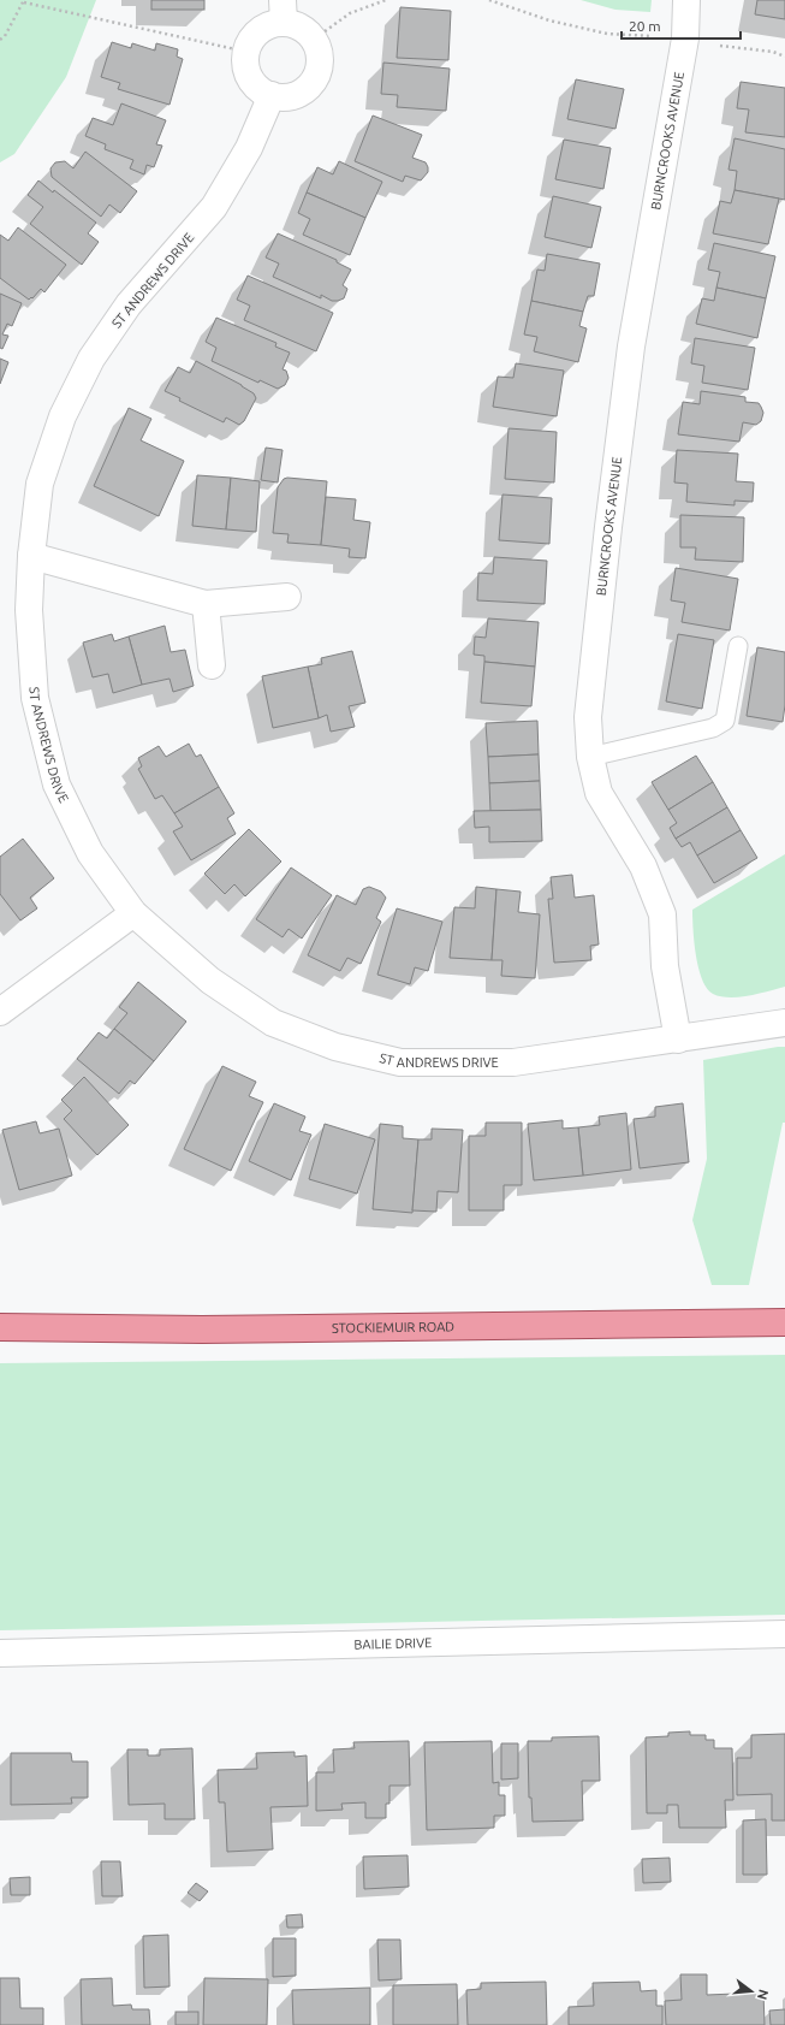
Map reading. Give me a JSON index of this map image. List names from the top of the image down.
{
  "streets": {
    "main road": ["STOCKIEMUIR ROAD"],
    "street": ["BURNCROOKS AVENUE", "ST ANDREWS DRIVE", "BAILIE DRIVE"]
  },
  "crossings": [
    ["BURNCROOKS AVENUE", "ST ANDREWS DRIVE"]
  ],
  "scale_bar": "20 m",
  "north": "right"
}
